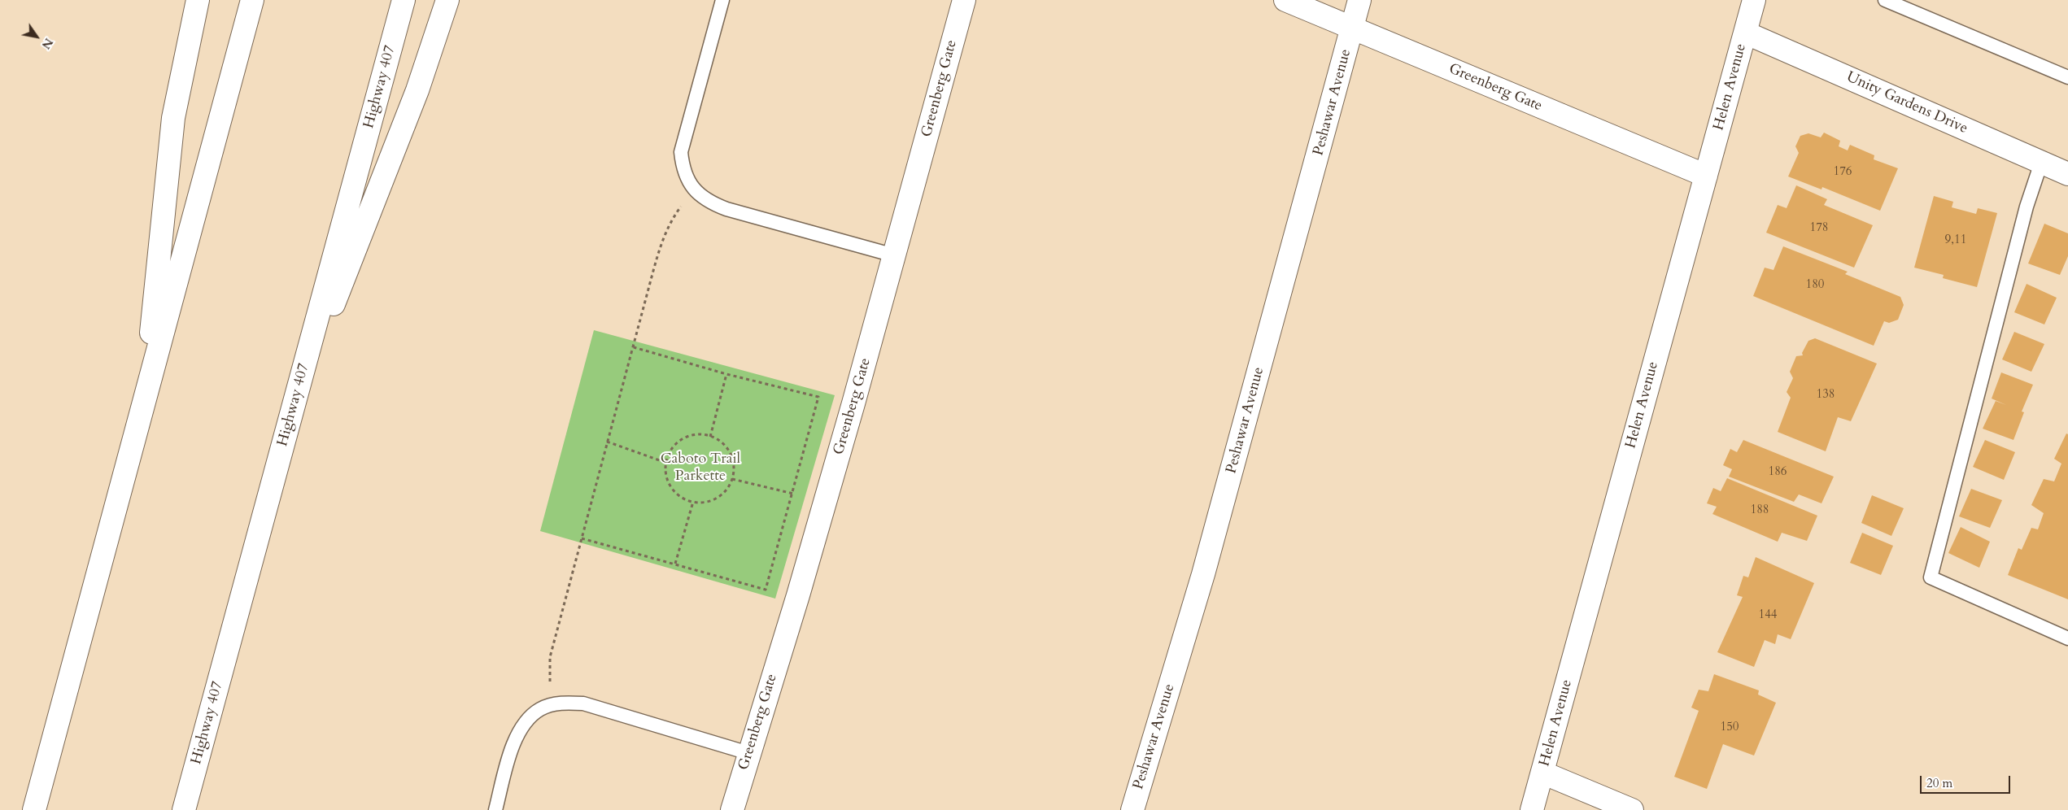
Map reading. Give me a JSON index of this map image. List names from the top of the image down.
{
  "streets": {
    "main road": [
      "Highway 407",
      "Helen Avenue",
      "Greenberg Gate",
      "Peshawar Avenue",
      "Unity Gardens Drive"
    ]
  },
  "crossings": [
    ["Helen Avenue", "Greenberg Gate"],
    ["Helen Avenue", "Unity Gardens Drive"],
    ["Greenberg Gate", "Peshawar Avenue"]
  ],
  "parks": ["Caboto Trail Parkette"],
  "house_numbers": [
    "176",
    "178",
    "9,11",
    "180",
    "138",
    "186",
    "188",
    "144",
    "150"
  ],
  "scale_bar": "20 m",
  "north": "bottom right"
}
